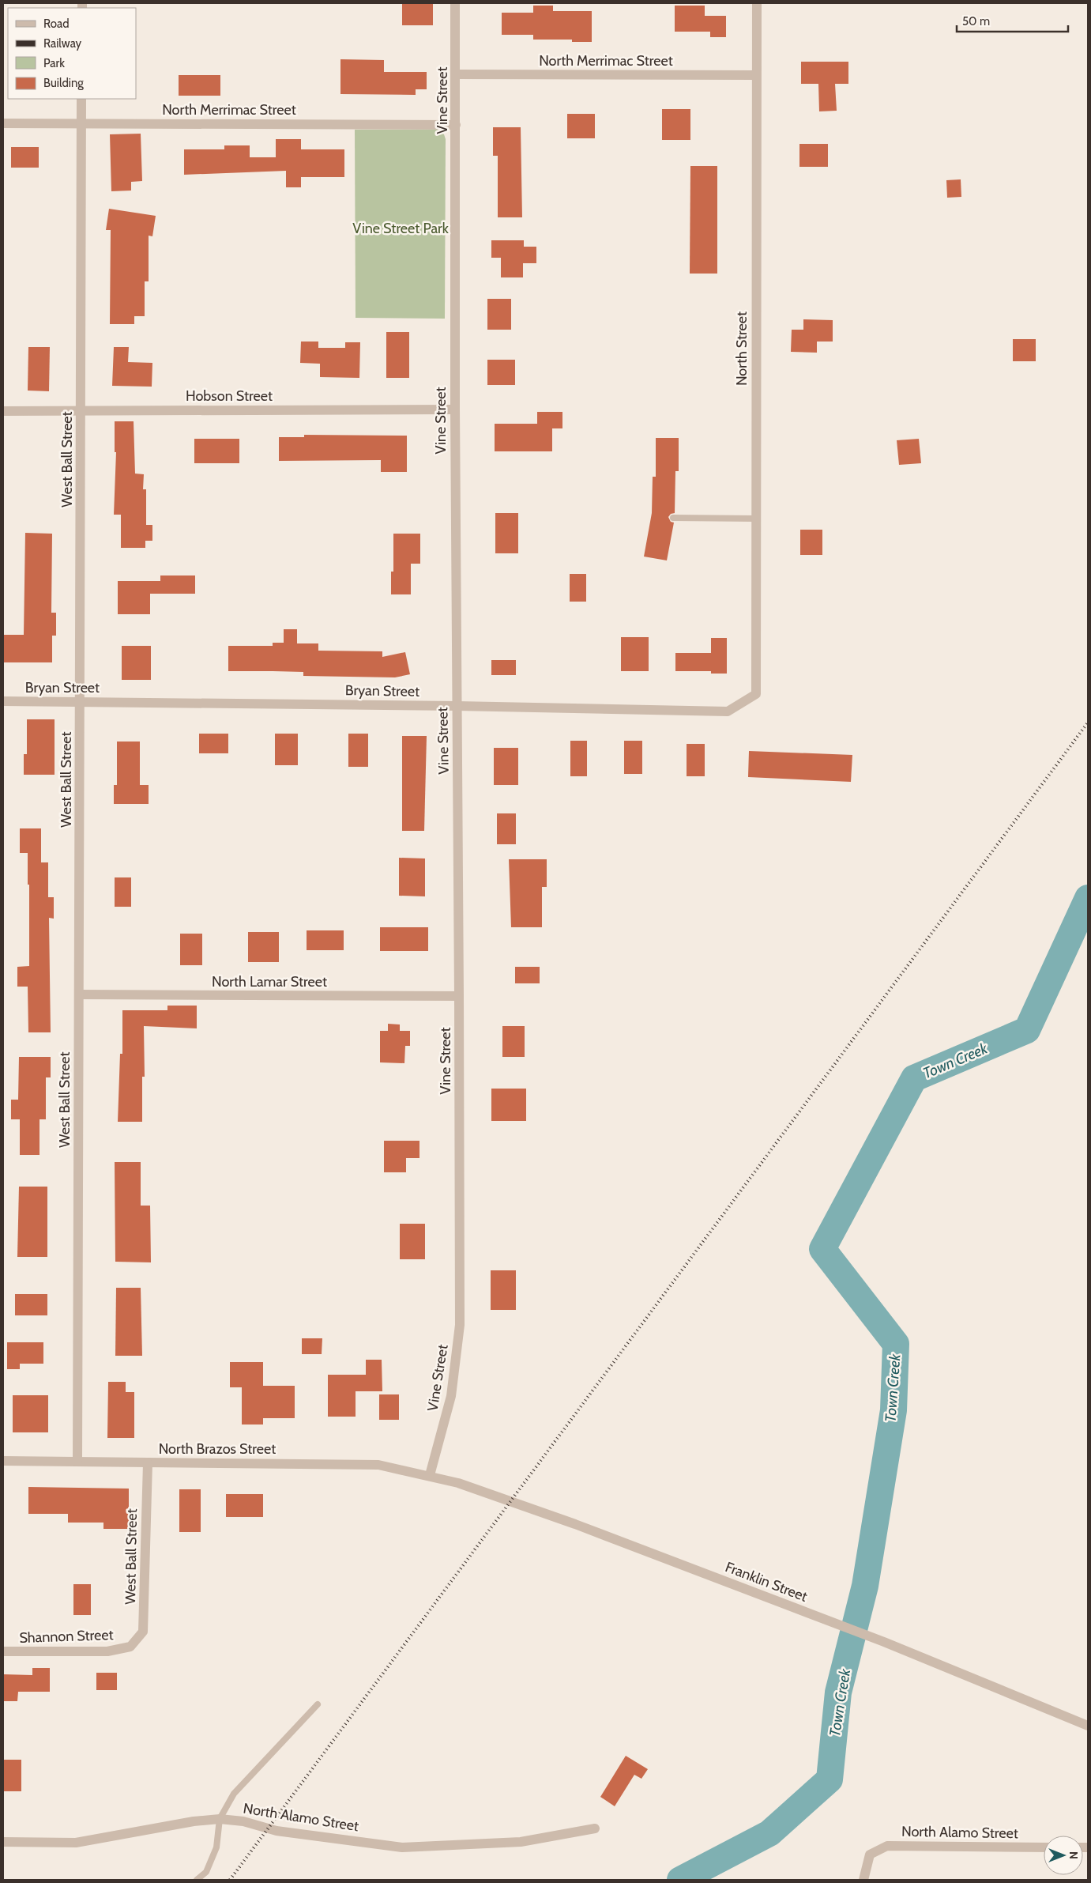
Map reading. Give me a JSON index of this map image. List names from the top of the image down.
{
  "streets": {
    "street": [
      "North Merrimac Street",
      "Vine Street",
      "North Street",
      "Hobson Street",
      "West Ball Street",
      "Bryan Street",
      "North Lamar Street",
      "North Brazos Street",
      "Franklin Street",
      "Shannon Street",
      "North Alamo Street"
    ]
  },
  "crossings": [
    ["North Merrimac Street", "Vine Street"],
    ["North Merrimac Street", "North Street"],
    ["North Merrimac Street", "West Ball Street"],
    ["Vine Street", "Hobson Street"],
    ["Vine Street", "Bryan Street"],
    ["Vine Street", "North Lamar Street"],
    ["Vine Street", "North Brazos Street"],
    ["Vine Street", "Franklin Street"],
    ["North Street", "Bryan Street"],
    ["Hobson Street", "West Ball Street"],
    ["West Ball Street", "Bryan Street"],
    ["West Ball Street", "North Lamar Street"],
    ["West Ball Street", "North Brazos Street"],
    ["West Ball Street", "Shannon Street"],
    ["North Brazos Street", "Franklin Street"]
  ],
  "water": ["Town Creek"],
  "parks": ["Vine Street Park"],
  "legend": [
    "Road",
    "Railway",
    "Park",
    "Building"
  ],
  "scale_bar": "50 m",
  "north": "right"
}
